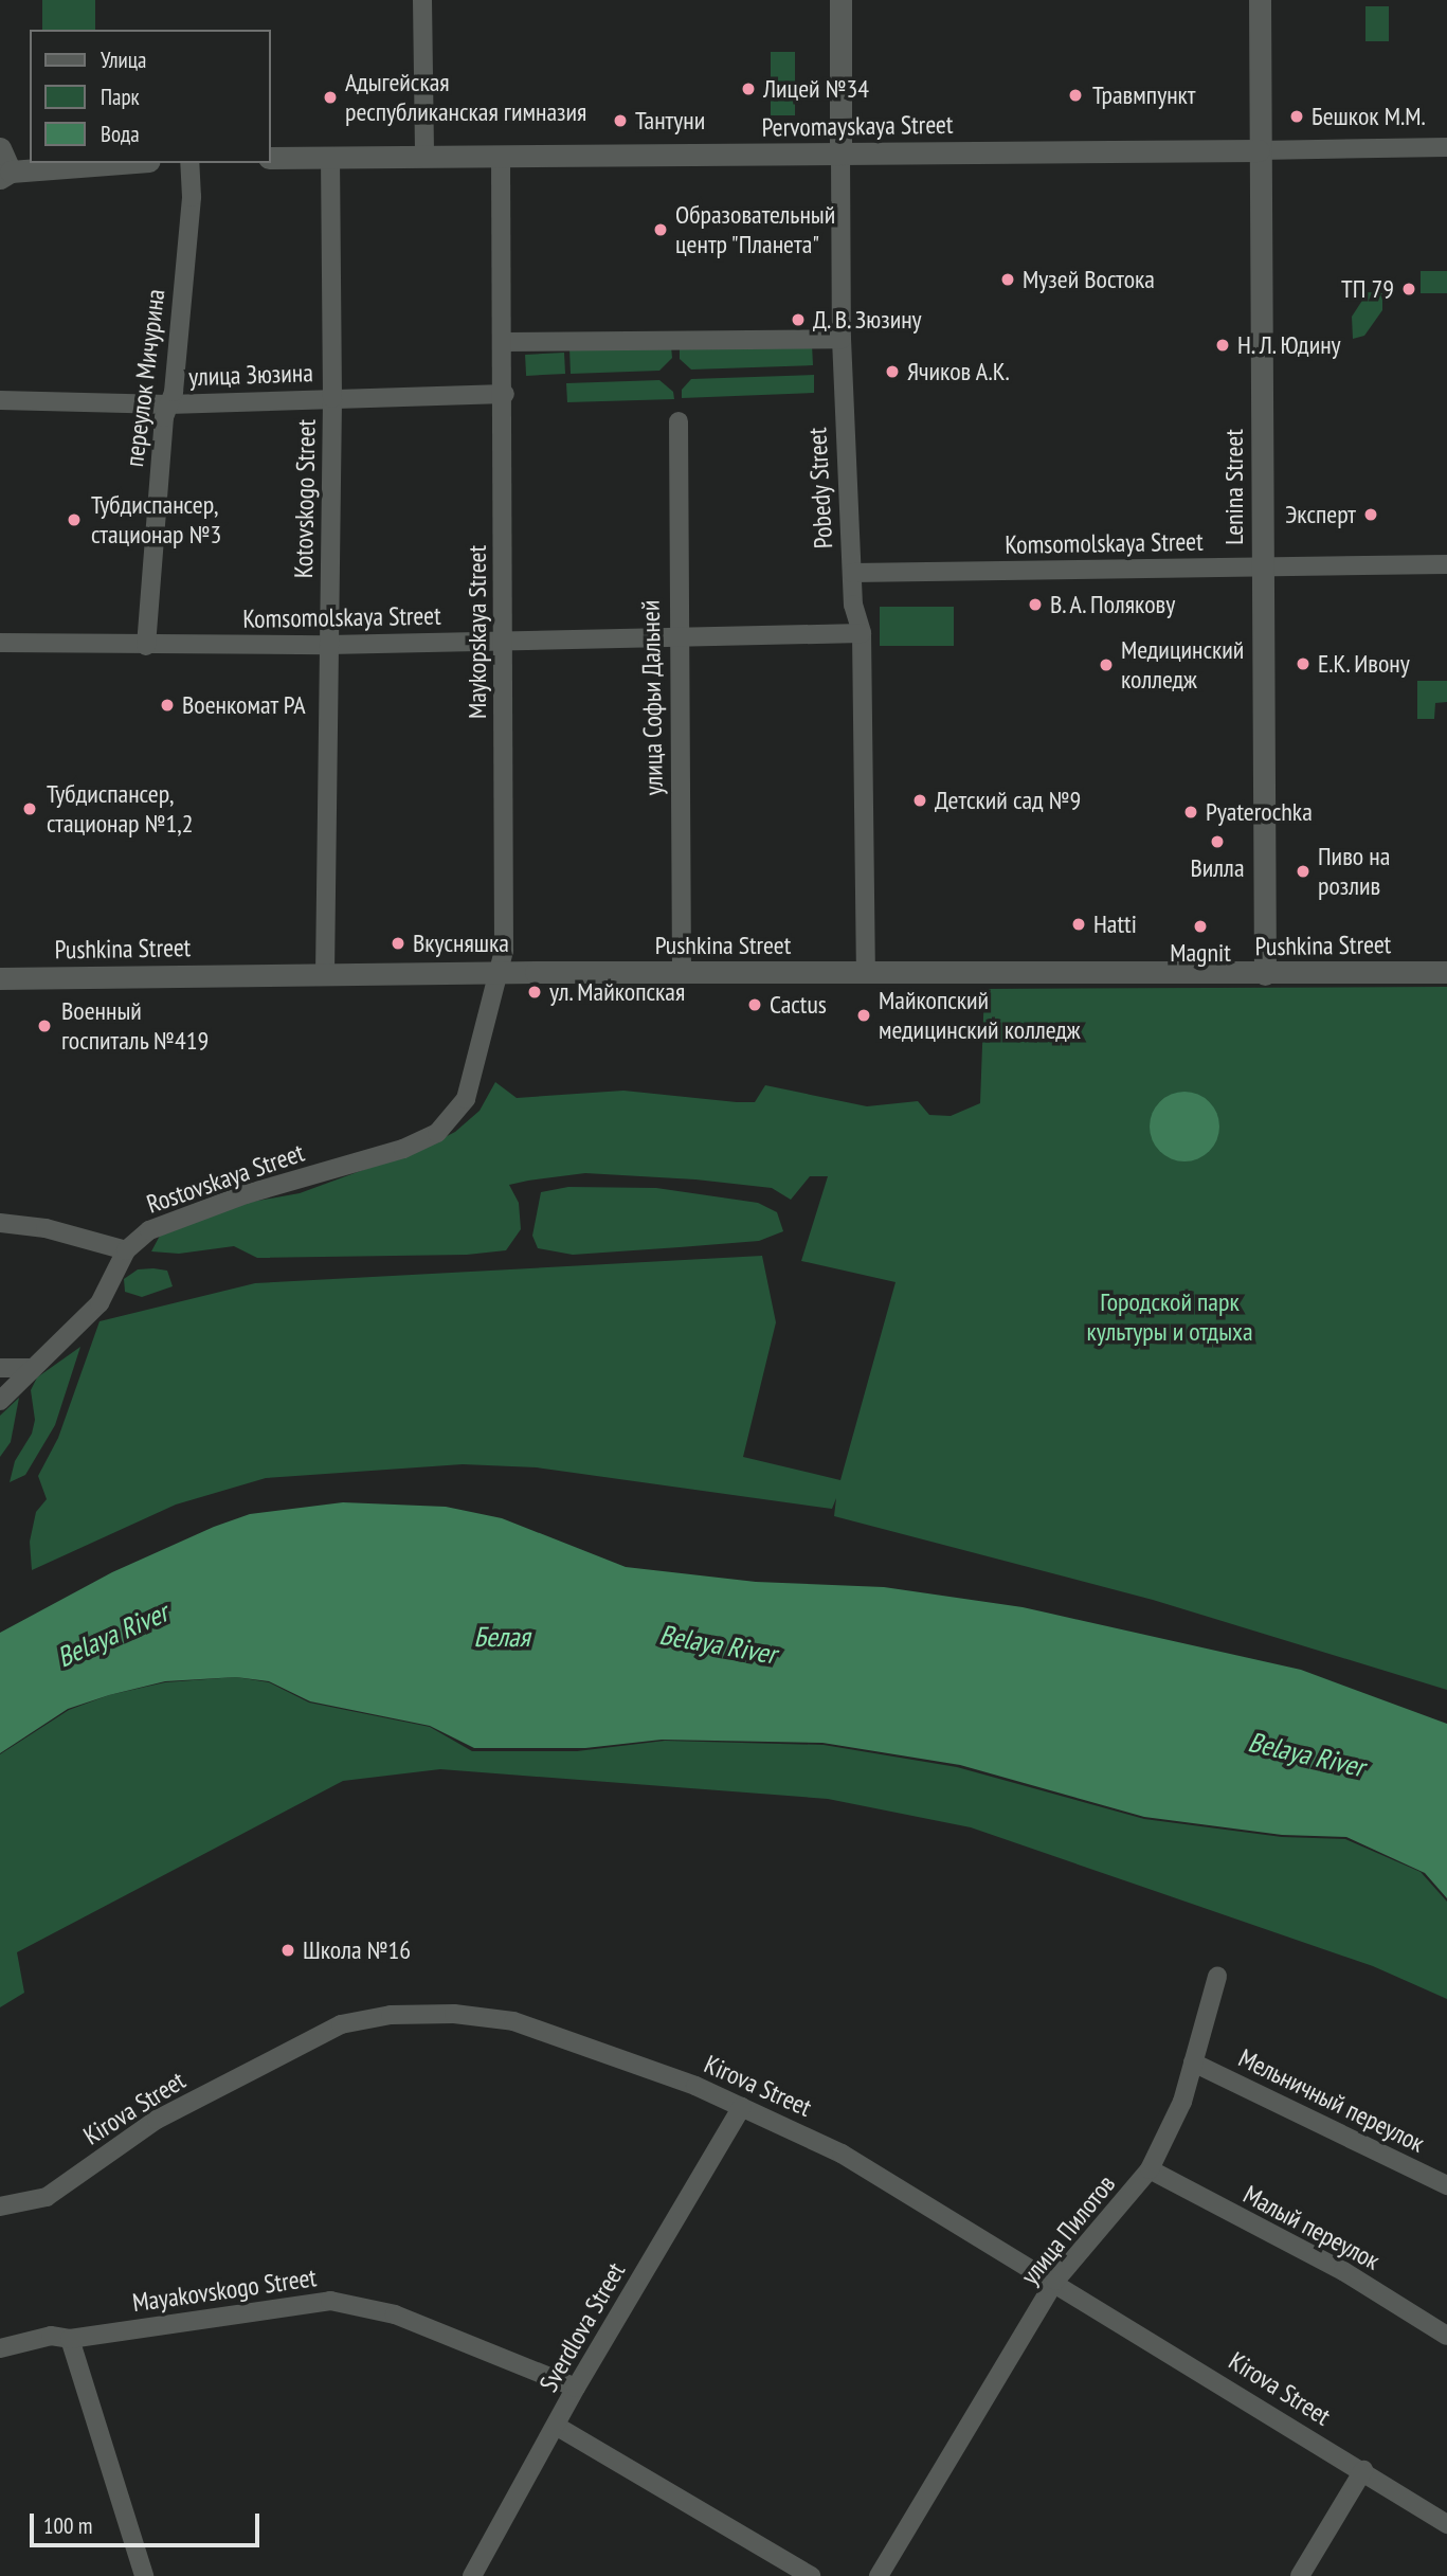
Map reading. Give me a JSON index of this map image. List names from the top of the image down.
{
  "streets": {
    "street": [
      "Pervomayskaya Street",
      "улица Зюзина",
      "переулок Мичурина",
      "Lenina Street",
      "Pobedy Street",
      "Kotovskogo Street",
      "Komsomolskaya Street",
      "Maykopskaya Street",
      "улица Софьи Дальней",
      "Pushkina Street",
      "Rostovskaya Street",
      "Kirova Street",
      "Мельничный переулок",
      "Малый переулок",
      "улица Пилотов",
      "Mayakovskogo Street",
      "Sverdlova Street"
    ]
  },
  "crossings": [
    ["Pervomayskaya Street", "Lenina Street"],
    ["Pervomayskaya Street", "Pobedy Street"],
    ["Pervomayskaya Street", "Kotovskogo Street"],
    ["Pervomayskaya Street", "Maykopskaya Street"],
    ["улица Зюзина", "переулок Мичурина"],
    ["улица Зюзина", "Kotovskogo Street"],
    ["улица Зюзина", "Maykopskaya Street"],
    ["переулок Мичурина", "Komsomolskaya Street"],
    ["Lenina Street", "Komsomolskaya Street"],
    ["Lenina Street", "Pushkina Street"],
    ["Pobedy Street", "Komsomolskaya Street"],
    ["Pobedy Street", "Pushkina Street"],
    ["Kotovskogo Street", "Komsomolskaya Street"],
    ["Kotovskogo Street", "Pushkina Street"],
    ["Komsomolskaya Street", "Maykopskaya Street"],
    ["Komsomolskaya Street", "улица Софьи Дальней"],
    ["Maykopskaya Street", "Pushkina Street"],
    ["Maykopskaya Street", "Rostovskaya Street"],
    ["улица Софьи Дальней", "Pushkina Street"],
    ["Kirova Street", "улица Пилотов"],
    ["Kirova Street", "Sverdlova Street"],
    ["Мельничный переулок", "улица Пилотов"],
    ["Малый переулок", "улица Пилотов"],
    ["Mayakovskogo Street", "Sverdlova Street"]
  ],
  "water": ["Belaya River", "Белая"],
  "parks": ["Городской парк культуры и отдыха"],
  "places": [
    "Лицей №34",
    "Травмпункт",
    "Адыгейская республиканская гимназия",
    "Бешкок М.М.",
    "Тантуни",
    "Образовательный центр \"Планета\"",
    "Музей Востока",
    "ТП 79",
    "Д. В. Зюзину",
    "Н. Л. Юдину",
    "Ячиков А.К.",
    "Эксперт",
    "Тубдиспансер, стационар №3",
    "В. А. Полякову",
    "Е.К. Ивону",
    "Медицинский колледж",
    "Военкомат РА",
    "Детский сад №9",
    "Тубдиспансер, стационар №1,2",
    "Pyaterochka",
    "Вилла",
    "Пиво на розлив",
    "Hatti",
    "Magnit",
    "Вкусняшка",
    "ул. Майкопская",
    "Cactus",
    "Майкопский медицинский колледж",
    "Военный госпиталь №419",
    "Школа №16"
  ],
  "legend": ["Улица", "Парк", "Вода"],
  "scale_bar": "100 m"
}
